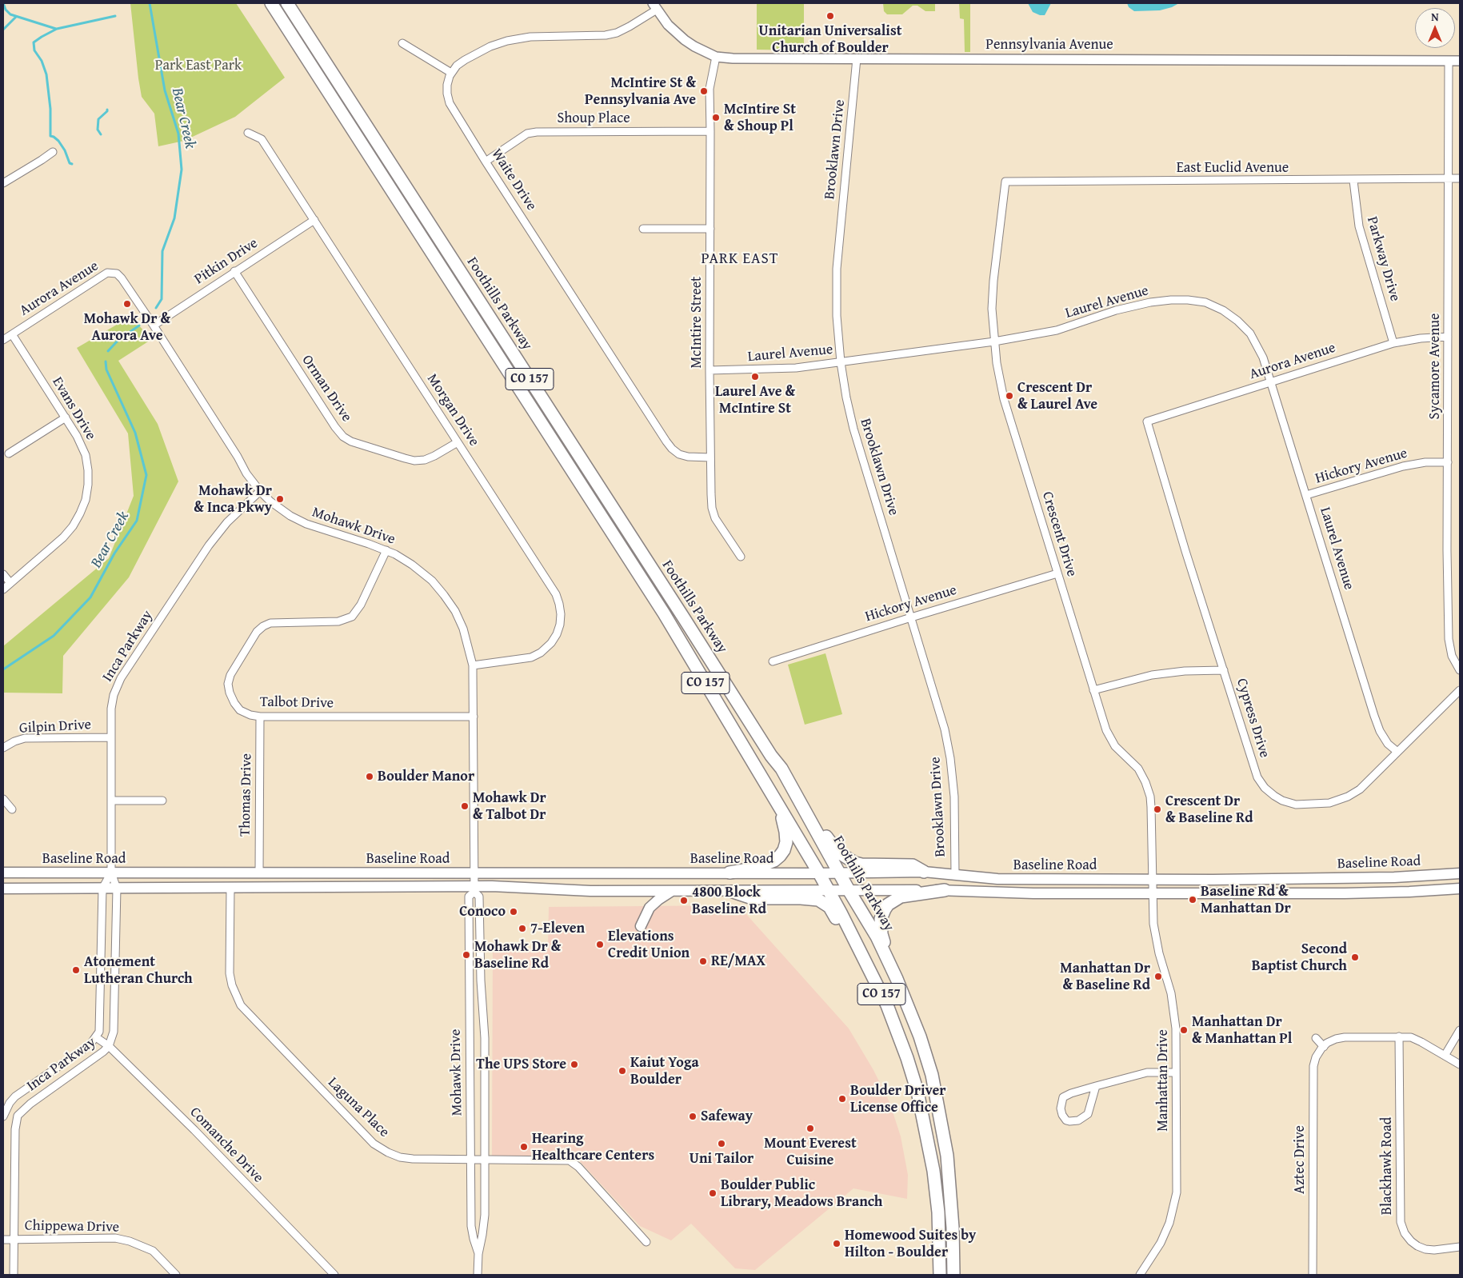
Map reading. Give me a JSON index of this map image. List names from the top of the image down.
{
  "streets": {
    "highway": ["Foothills Parkway", "CO 157"],
    "main road": ["Baseline Road"],
    "street": [
      "Pennsylvania Avenue",
      "Shoup Place",
      "Brooklawn Drive",
      "East Euclid Avenue",
      "Waite Drive",
      "Parkway Drive",
      "Pitkin Drive",
      "Aurora Avenue",
      "Laurel Avenue",
      "McIntire Street",
      "Sycamore Avenue",
      "Orman Drive",
      "Evans Drive",
      "Morgan Drive",
      "Hickory Avenue",
      "Mohawk Drive",
      "Crescent Drive",
      "Inca Parkway",
      "Talbot Drive",
      "Cypress Drive",
      "Gilpin Drive",
      "Thomas Drive",
      "Manhattan Drive",
      "Laguna Place",
      "Comanche Drive",
      "Aztec Drive",
      "Blackhawk Road",
      "Chippewa Drive"
    ]
  },
  "crossings": [
    ["Pennsylvania Avenue", "Brooklawn Drive"],
    ["Pennsylvania Avenue", "McIntire Street"],
    ["Pennsylvania Avenue", "Sycamore Avenue"],
    ["Shoup Place", "Waite Drive"],
    ["Shoup Place", "McIntire Street"],
    ["Brooklawn Drive", "Laurel Avenue"],
    ["Brooklawn Drive", "Hickory Avenue"],
    ["Brooklawn Drive", "Baseline Road"],
    ["East Euclid Avenue", "Parkway Drive"],
    ["East Euclid Avenue", "Sycamore Avenue"],
    ["East Euclid Avenue", "Crescent Drive"],
    ["Waite Drive", "McIntire Street"],
    ["Parkway Drive", "Aurora Avenue"],
    ["Pitkin Drive", "Aurora Avenue"],
    ["Pitkin Drive", "Orman Drive"],
    ["Pitkin Drive", "Morgan Drive"],
    ["Pitkin Drive", "Mohawk Drive"],
    ["Aurora Avenue", "Laurel Avenue"],
    ["Aurora Avenue", "Sycamore Avenue"],
    ["Aurora Avenue", "Evans Drive"],
    ["Aurora Avenue", "Mohawk Drive"],
    ["Aurora Avenue", "Cypress Drive"],
    ["Laurel Avenue", "McIntire Street"],
    ["Laurel Avenue", "Hickory Avenue"],
    ["Laurel Avenue", "Crescent Drive"],
    ["Laurel Avenue", "Cypress Drive"],
    ["Foothills Parkway", "Baseline Road"],
    ["Sycamore Avenue", "Hickory Avenue"],
    ["Orman Drive", "Morgan Drive"],
    ["Morgan Drive", "Mohawk Drive"],
    ["Hickory Avenue", "Crescent Drive"],
    ["Mohawk Drive", "Inca Parkway"],
    ["Mohawk Drive", "Talbot Drive"],
    ["Mohawk Drive", "Baseline Road"],
    ["Mohawk Drive", "Laguna Place"],
    ["Crescent Drive", "Baseline Road"],
    ["Crescent Drive", "Manhattan Drive"],
    ["Inca Parkway", "Gilpin Drive"],
    ["Inca Parkway", "Baseline Road"],
    ["Inca Parkway", "Comanche Drive"],
    ["Talbot Drive", "Thomas Drive"],
    ["Thomas Drive", "Baseline Road"],
    ["Baseline Road", "Manhattan Drive"],
    ["Baseline Road", "Laguna Place"]
  ],
  "districts": ["PARK EAST"],
  "water": ["Bear Creek"],
  "parks": ["Park East Park"],
  "places": [
    "Unitarian Universalist Church of Boulder",
    "McIntire St & Pennsylvania Ave",
    "McIntire St & Shoup Pl",
    "Mohawk Dr & Aurora Ave",
    "Laurel Ave & McIntire St",
    "Crescent Dr & Laurel Ave",
    "Mohawk Dr & Inca Pkwy",
    "Boulder Manor",
    "Mohawk Dr & Talbot Dr",
    "Crescent Dr & Baseline Rd",
    "Baseline Rd & Manhattan Dr",
    "4800 Block Baseline Rd",
    "Conoco",
    "7-Eleven",
    "Elevations Credit Union",
    "Mohawk Dr & Baseline Rd",
    "Second Baptist Church",
    "RE/MAX",
    "Atonement Lutheran Church",
    "Manhattan Dr & Baseline Rd",
    "Manhattan Dr & Manhattan Pl",
    "The UPS Store",
    "Kaiut Yoga Boulder",
    "Boulder Driver License Office",
    "Safeway",
    "Mount Everest Cuisine",
    "Uni Tailor",
    "Hearing Healthcare Centers",
    "Boulder Public Library, Meadows Branch",
    "Homewood Suites by Hilton - Boulder"
  ],
  "north": "top"
}
